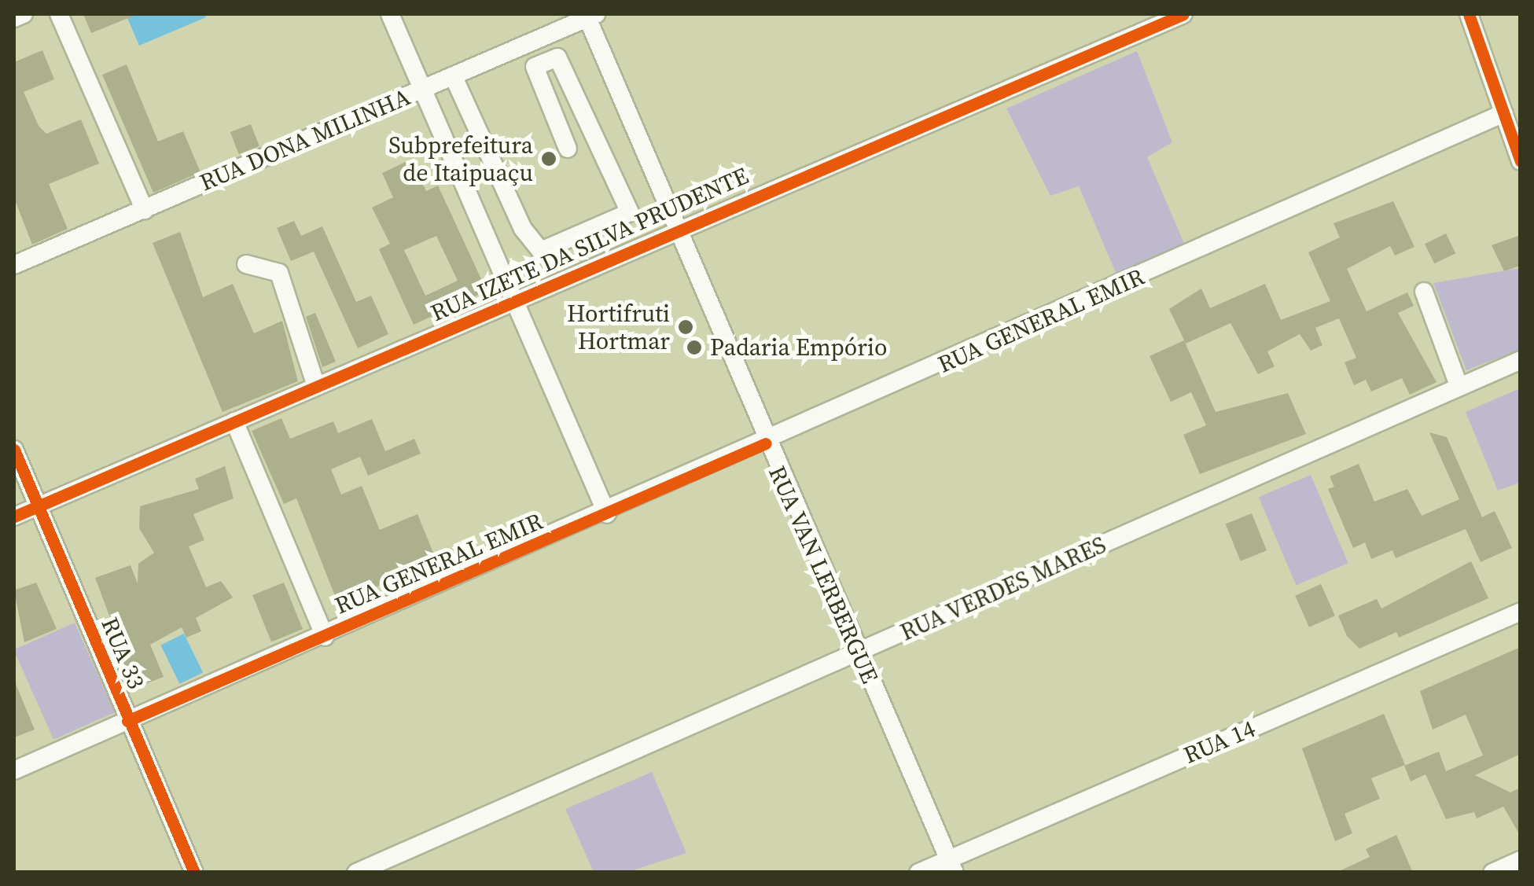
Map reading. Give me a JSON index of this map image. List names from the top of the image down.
{
  "streets": {
    "street": [
      "RUA DONA MILINHA",
      "RUA IZETE DA SILVA PRUDENTE",
      "RUA GENERAL EMIR",
      "RUA VAN LERBERGUE",
      "RUA VERDES MARES",
      "RUA 33",
      "RUA 14"
    ]
  },
  "crossings": [
    ["RUA DONA MILINHA", "RUA VAN LERBERGUE"],
    ["RUA IZETE DA SILVA PRUDENTE", "RUA VAN LERBERGUE"],
    ["RUA IZETE DA SILVA PRUDENTE", "RUA 33"],
    ["RUA GENERAL EMIR", "RUA VAN LERBERGUE"],
    ["RUA GENERAL EMIR", "RUA 33"],
    ["RUA VAN LERBERGUE", "RUA VERDES MARES"],
    ["RUA VAN LERBERGUE", "RUA 14"]
  ],
  "places": ["Subprefeitura de Itaipuaçu", "Hortifruti Hortmar", "Padaria Empório"]
}
